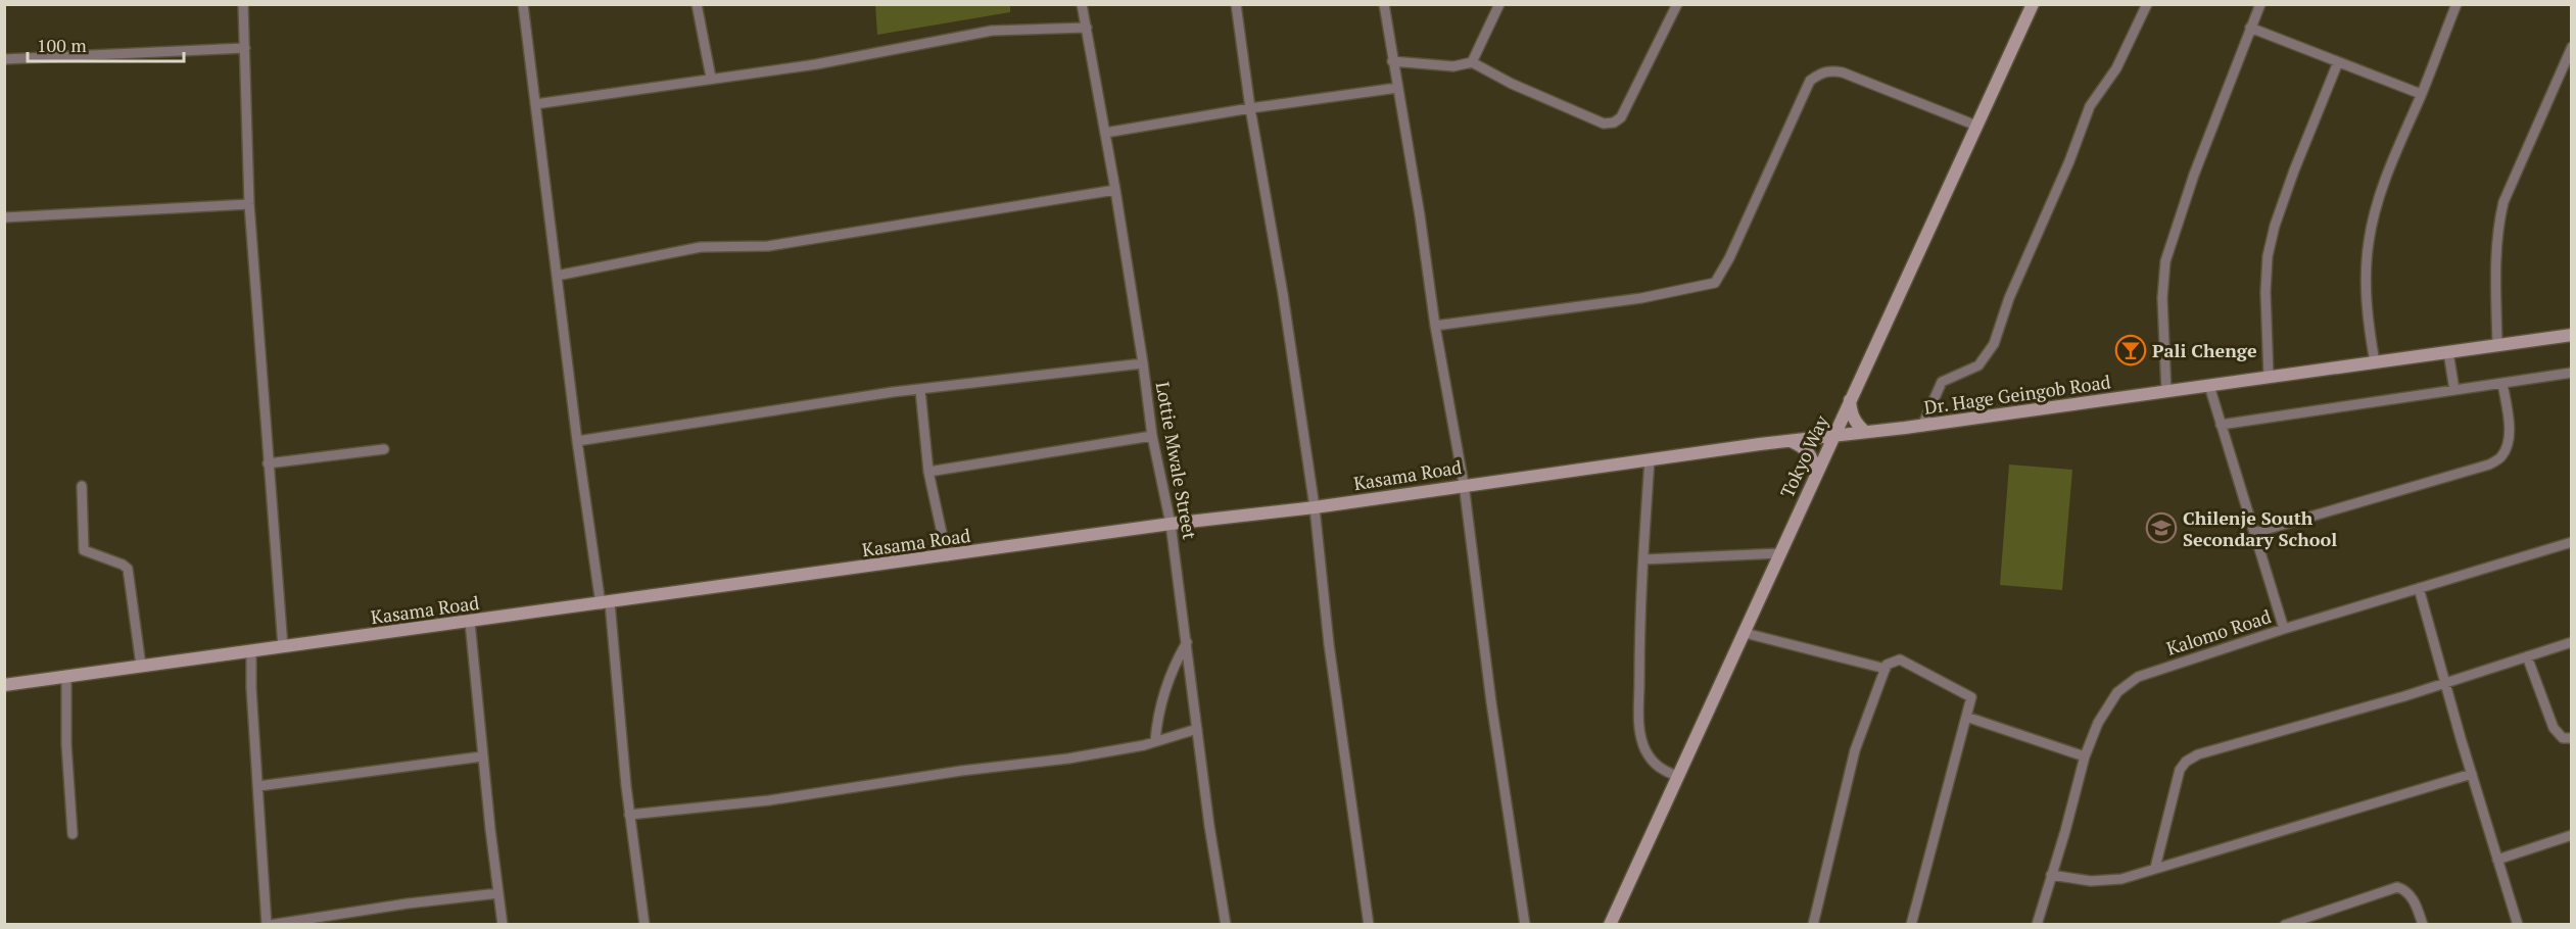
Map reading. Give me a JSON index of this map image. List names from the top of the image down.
{
  "streets": {
    "street": [
      "Dr. Hage Geingob Road",
      "Tokyo Way",
      "Lottie Mwale Street",
      "Kasama Road",
      "Kalomo Road"
    ]
  },
  "crossings": [
    ["Dr. Hage Geingob Road", "Tokyo Way"],
    ["Dr. Hage Geingob Road", "Kasama Road"],
    ["Tokyo Way", "Kasama Road"],
    ["Lottie Mwale Street", "Kasama Road"]
  ],
  "places": {
    "bar": ["Pali Chenge"],
    "school or university": ["Chilenje South Secondary School"]
  },
  "scale_bar": "100 m"
}
